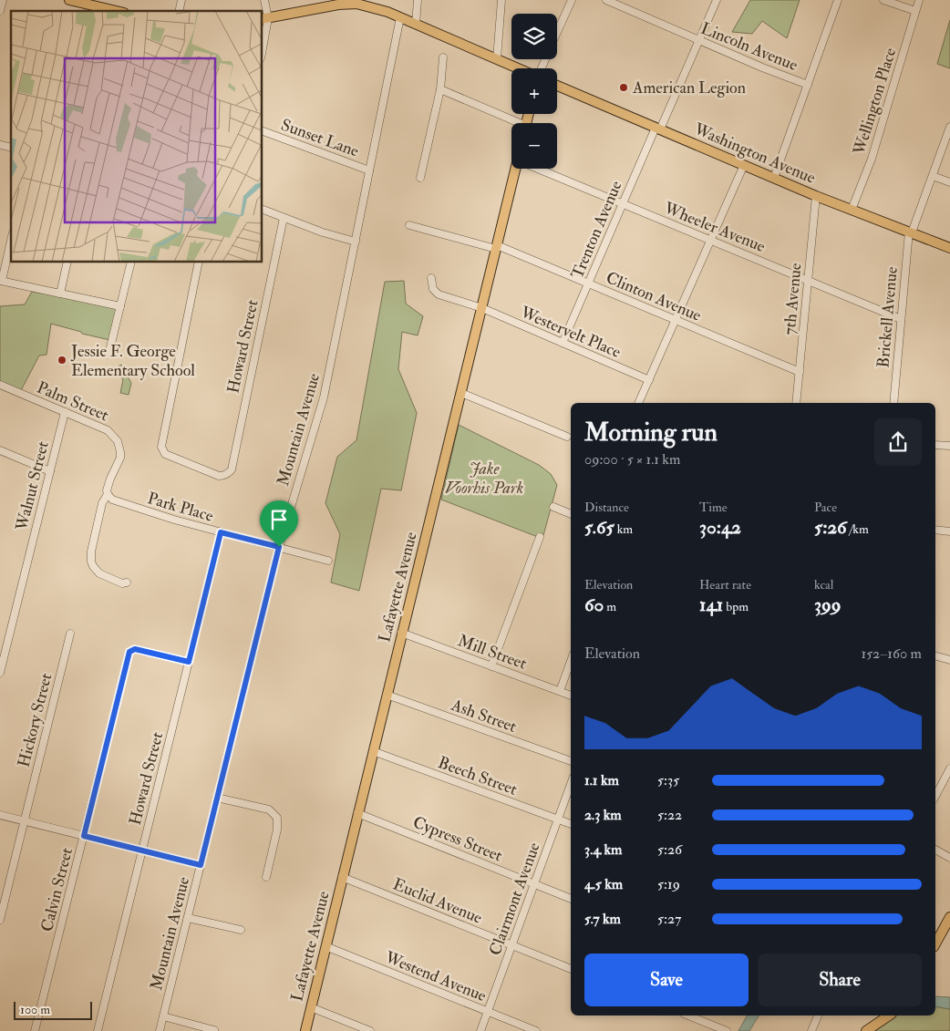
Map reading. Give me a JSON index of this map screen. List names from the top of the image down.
{
  "streets": {
    "main road": ["Washington Avenue", "Lafayette Avenue"],
    "street": [
      "Lincoln Avenue",
      "Wellington Place",
      "Sunset Lane",
      "Wheeler Avenue",
      "Trenton Avenue",
      "Clinton Avenue",
      "7th Avenue",
      "Brickell Avenue",
      "Westervelt Place",
      "Howard Street",
      "Palm Street",
      "Mountain Avenue",
      "Walnut Street",
      "Park Place",
      "Mill Street",
      "Ash Street",
      "Hickory Street",
      "Beech Street",
      "Cypress Street",
      "Calvin Street",
      "Clairmont Avenue",
      "Euclid Avenue",
      "Westend Avenue"
    ]
  },
  "crossings": [
    ["Lincoln Avenue", "Trenton Avenue"],
    ["Wellington Place", "Washington Avenue"],
    ["Sunset Lane", "Mountain Avenue"],
    ["Washington Avenue", "Trenton Avenue"],
    ["Washington Avenue", "7th Avenue"],
    ["Washington Avenue", "Brickell Avenue"],
    ["Wheeler Avenue", "Trenton Avenue"],
    ["Wheeler Avenue", "7th Avenue"],
    ["Wheeler Avenue", "Brickell Avenue"],
    ["Trenton Avenue", "Clinton Avenue"],
    ["Trenton Avenue", "Westervelt Place"],
    ["Clinton Avenue", "7th Avenue"],
    ["Clinton Avenue", "Lafayette Avenue"],
    ["Westervelt Place", "Lafayette Avenue"],
    ["Howard Street", "Park Place"],
    ["Howard Street", "Calvin Street"],
    ["Palm Street", "Walnut Street"],
    ["Palm Street", "Park Place"],
    ["Mountain Avenue", "Park Place"],
    ["Lafayette Avenue", "Mill Street"],
    ["Lafayette Avenue", "Ash Street"],
    ["Lafayette Avenue", "Beech Street"],
    ["Lafayette Avenue", "Cypress Street"],
    ["Lafayette Avenue", "Euclid Avenue"],
    ["Lafayette Avenue", "Westend Avenue"],
    ["Beech Street", "Clairmont Avenue"],
    ["Cypress Street", "Clairmont Avenue"],
    ["Clairmont Avenue", "Euclid Avenue"],
    ["Clairmont Avenue", "Westend Avenue"]
  ],
  "parks": ["Jake Voorhis Park"],
  "places": ["American Legion", "Jessie F. George Elementary School"],
  "scale_bar": "100 m",
  "page": {
    "map_buttons": ["+", "−"],
    "heading": ["Morning run", "09:00 · 5 × 1.1 km"],
    "stats": [
      ["Distance", "5.65 km"],
      ["Time", "30:42"],
      ["Pace", "5:26 /km"],
      ["Elevation", "60 m"],
      ["Heart rate", "141 bpm"],
      ["kcal", "399"]
    ],
    "chart": ["Elevation", "152–160 m"],
    "list": [
      {
        "name": "1.1 km",
        "note": "5:35"
      },
      {
        "name": "2.3 km",
        "note": "5:22"
      },
      {
        "name": "3.4 km",
        "note": "5:26"
      },
      {
        "name": "4.5 km",
        "note": "5:19"
      },
      {
        "name": "5.7 km",
        "note": "5:27"
      }
    ],
    "buttons": ["Save", "Share"],
    "scale": "100 m"
  }
}
